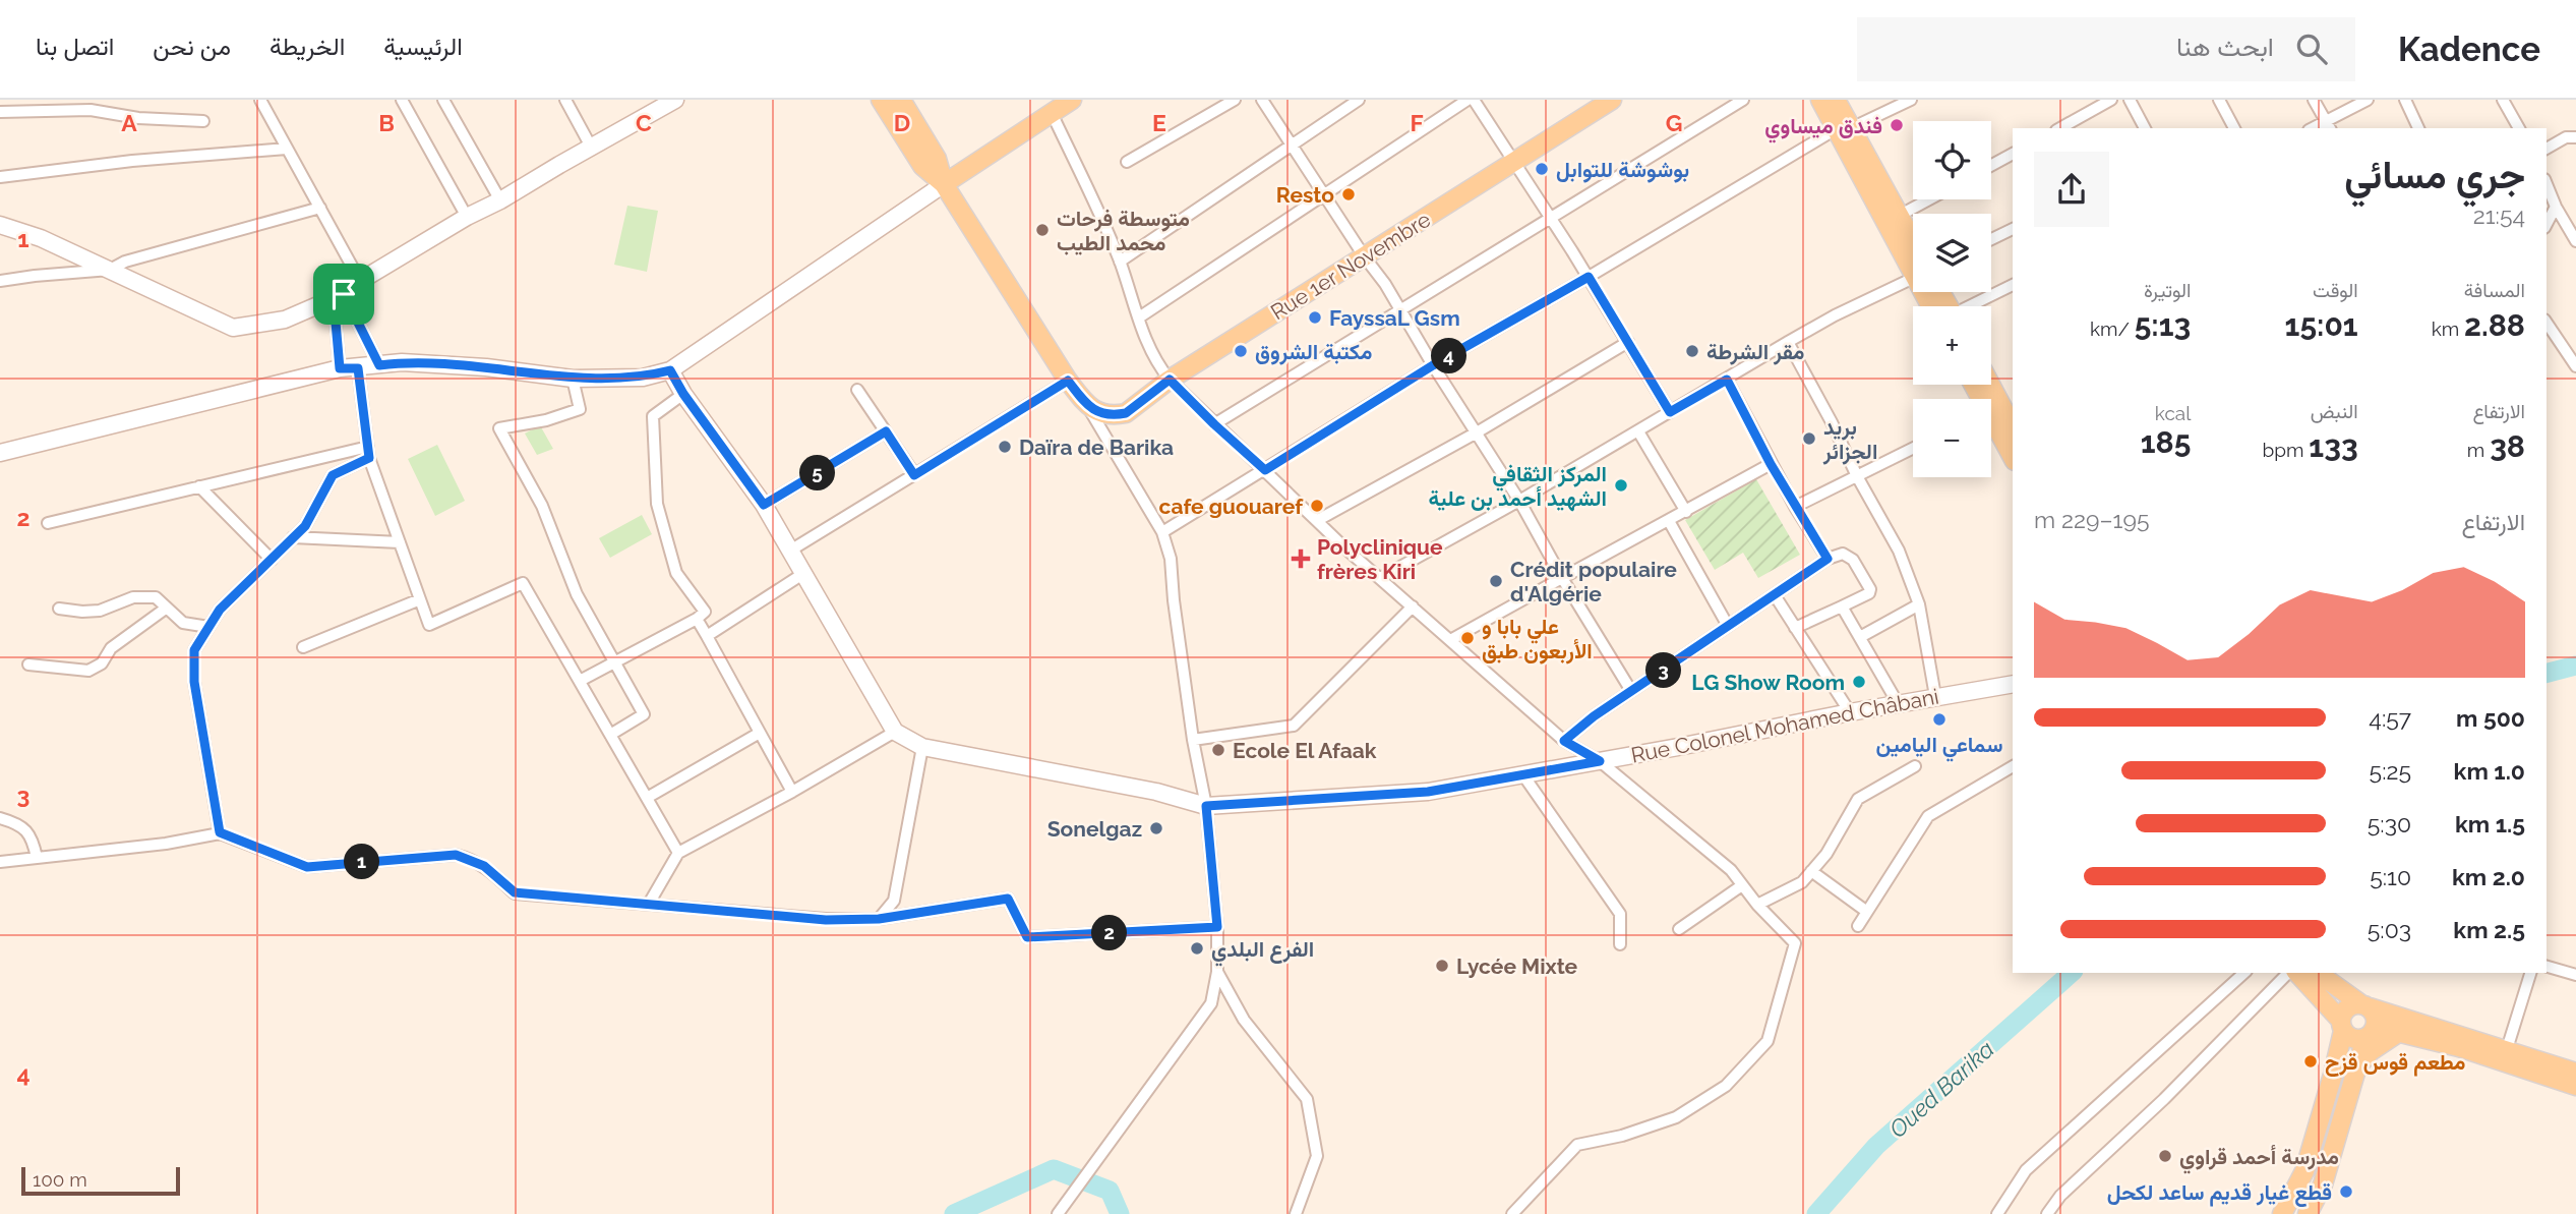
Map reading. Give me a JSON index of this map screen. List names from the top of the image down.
{
  "streets": {
    "main road": ["Rue 1er Novembre", "Rue Colonel Mohamed Châbani"]
  },
  "water": ["Oued Barika"],
  "places": {
    "other": [
      "فندق ميساوي",
      "بوشوشة للتوابل",
      "Resto",
      "متوسطة فرحات محمد الطيب",
      "FayssaL Gsm",
      "مكتبة الشروق",
      "مقر الشرطة",
      "بريد الجزائر",
      "Daïra de Barika",
      "المركز الثقافي الشهيد أحمد بن علية",
      "cafe guouaref",
      "Crédit populaire d'Algérie",
      "علي بابا و الأربعون طبق",
      "LG Show Room",
      "سماعي اليامين",
      "Ecole El Afaak",
      "Sonelgaz",
      "الفرع البلدي",
      "Lycée Mixte",
      "مطعم قوس قزح",
      "مدرسة أحمد قراوي",
      "قطع غيار قديم ساعد لكحل"
    ],
    "health": ["Polyclinique frères Kiri"]
  },
  "scale_bar": "100 m",
  "page": {
    "header": "Kadence",
    "search": "ابحث هنا",
    "nav": [
      "الرئيسية",
      "الخريطة",
      "من نحن",
      "اتصل بنا"
    ],
    "map_buttons": ["+", "−"],
    "heading": ["جري مسائي", "21:54"],
    "stats": [
      ["المسافة", "2.88 km"],
      ["الوقت", "15:01"],
      ["الوتيرة", "5:13 /km"],
      ["الارتفاع", "38 m"],
      ["النبض", "133 bpm"],
      ["kcal", "185"]
    ],
    "pins": [
      "4",
      "5",
      "3",
      "1",
      "2"
    ],
    "chart": ["الارتفاع", "195–229 m"],
    "list": [
      {
        "name": "500 m",
        "note": "4:57"
      },
      {
        "name": "1.0 km",
        "note": "5:25"
      },
      {
        "name": "1.5 km",
        "note": "5:30"
      },
      {
        "name": "2.0 km",
        "note": "5:10"
      },
      {
        "name": "2.5 km",
        "note": "5:03"
      }
    ],
    "scale": "100 m"
  },
  "grid": {
    "columns": [
      "A",
      "B",
      "C",
      "D",
      "E",
      "F",
      "G"
    ],
    "rows": [
      "1",
      "2",
      "3",
      "4"
    ]
  }
}
